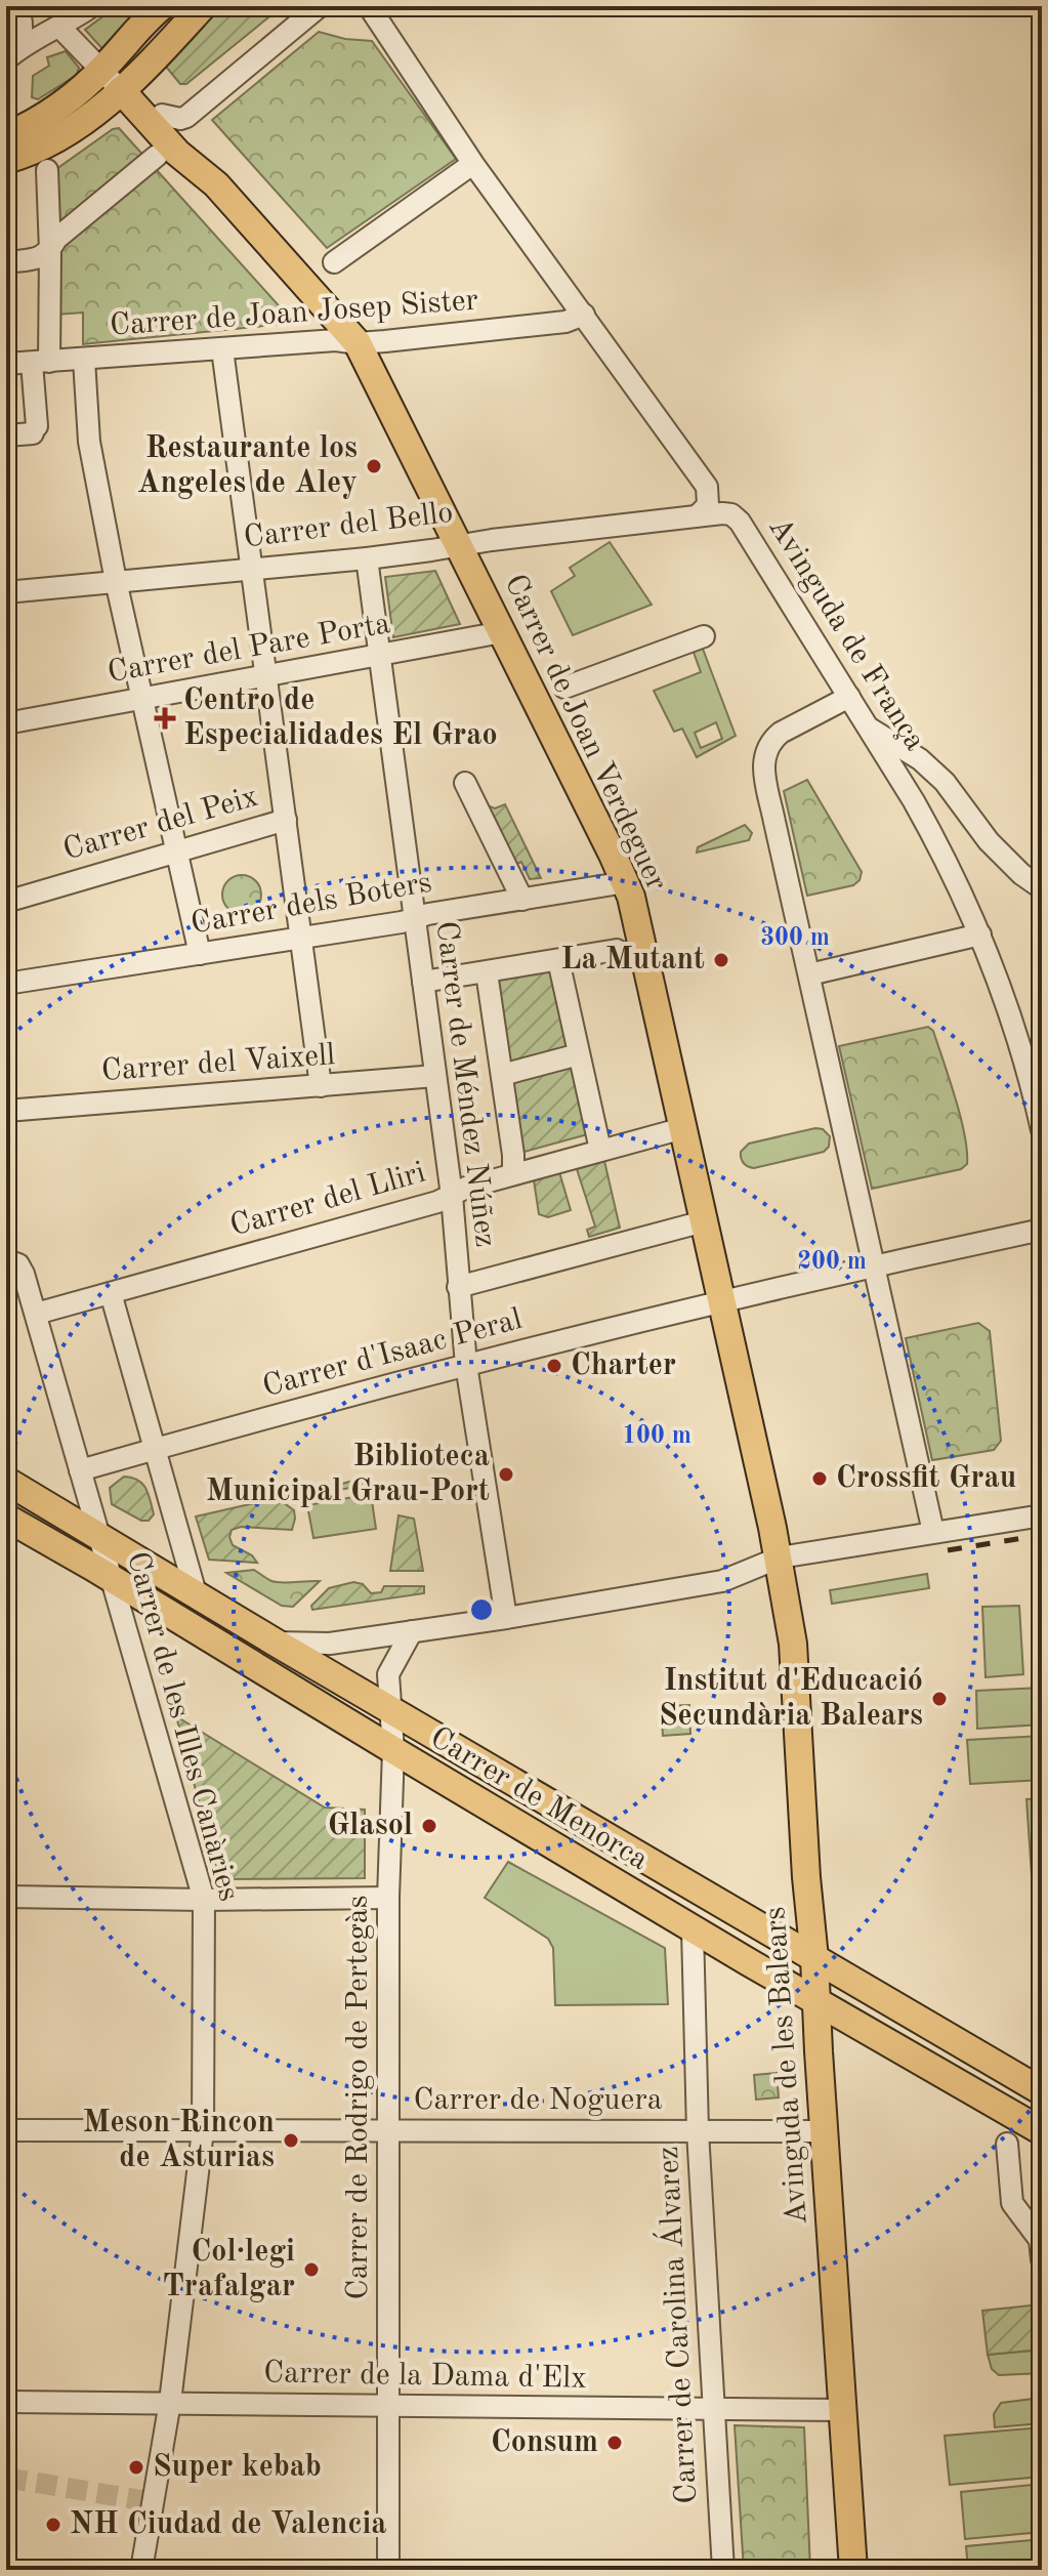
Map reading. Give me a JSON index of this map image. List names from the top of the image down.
{
  "streets": {
    "main road": ["Carrer de Joan Verdeguer", "Carrer de Menorca", "Avinguda de les Balears"],
    "street": [
      "Carrer de Joan Josep Sister",
      "Carrer del Bello",
      "Avinguda de França",
      "Carrer del Pare Porta",
      "Carrer del Peix",
      "Carrer dels Boters",
      "Carrer del Vaixell",
      "Carrer de Méndez Núñez",
      "Carrer del Lliri",
      "Carrer d'Isaac Peral",
      "Carrer de les Illes Canàries",
      "Carrer de Rodrigo de Pertegàs",
      "Carrer de Noguera",
      "Carrer de Carolina Álvarez",
      "Carrer de la Dama d'Elx"
    ]
  },
  "crossings": [
    ["Carrer de Joan Josep Sister", "Carrer de Joan Verdeguer"],
    ["Carrer del Bello", "Avinguda de França"],
    ["Carrer del Bello", "Carrer de Joan Verdeguer"],
    ["Carrer del Bello", "Carrer de Méndez Núñez"],
    ["Carrer del Pare Porta", "Carrer de Joan Verdeguer"],
    ["Carrer del Pare Porta", "Carrer de Méndez Núñez"],
    ["Carrer de Joan Verdeguer", "Carrer dels Boters"],
    ["Carrer de Joan Verdeguer", "Carrer del Lliri"],
    ["Carrer de Joan Verdeguer", "Carrer d'Isaac Peral"],
    ["Carrer de Joan Verdeguer", "Avinguda de les Balears"],
    ["Carrer dels Boters", "Carrer de Méndez Núñez"],
    ["Carrer del Vaixell", "Carrer de Méndez Núñez"],
    ["Carrer de Méndez Núñez", "Carrer del Lliri"],
    ["Carrer de Méndez Núñez", "Carrer d'Isaac Peral"],
    ["Carrer del Lliri", "Carrer de les Illes Canàries"],
    ["Carrer d'Isaac Peral", "Carrer de les Illes Canàries"],
    ["Carrer de les Illes Canàries", "Carrer de Menorca"],
    ["Carrer de les Illes Canàries", "Carrer de Noguera"],
    ["Carrer de les Illes Canàries", "Carrer de la Dama d'Elx"],
    ["Carrer de Menorca", "Avinguda de les Balears"],
    ["Carrer de Menorca", "Carrer de Rodrigo de Pertegàs"],
    ["Carrer de Menorca", "Carrer de Carolina Álvarez"],
    ["Avinguda de les Balears", "Carrer de Noguera"],
    ["Avinguda de les Balears", "Carrer de la Dama d'Elx"],
    ["Carrer de Rodrigo de Pertegàs", "Carrer de Noguera"],
    ["Carrer de Rodrigo de Pertegàs", "Carrer de la Dama d'Elx"],
    ["Carrer de Noguera", "Carrer de Carolina Álvarez"],
    ["Carrer de Carolina Álvarez", "Carrer de la Dama d'Elx"]
  ],
  "places": {
    "other": [
      "Restaurante los Angeles de Aley",
      "La Mutant",
      "Charter",
      "Biblioteca Municipal Grau-Port",
      "Crossfit Grau",
      "Institut d'Educació Secundària Balears",
      "Glasol",
      "Meson Rincon de Asturias",
      "Col·legi Trafalgar",
      "Consum",
      "Super kebab",
      "NH Ciudad de Valencia"
    ],
    "health": ["Centro de Especialidades El Grao"]
  },
  "rings": ["300 m", "200 m", "100 m"]
}
